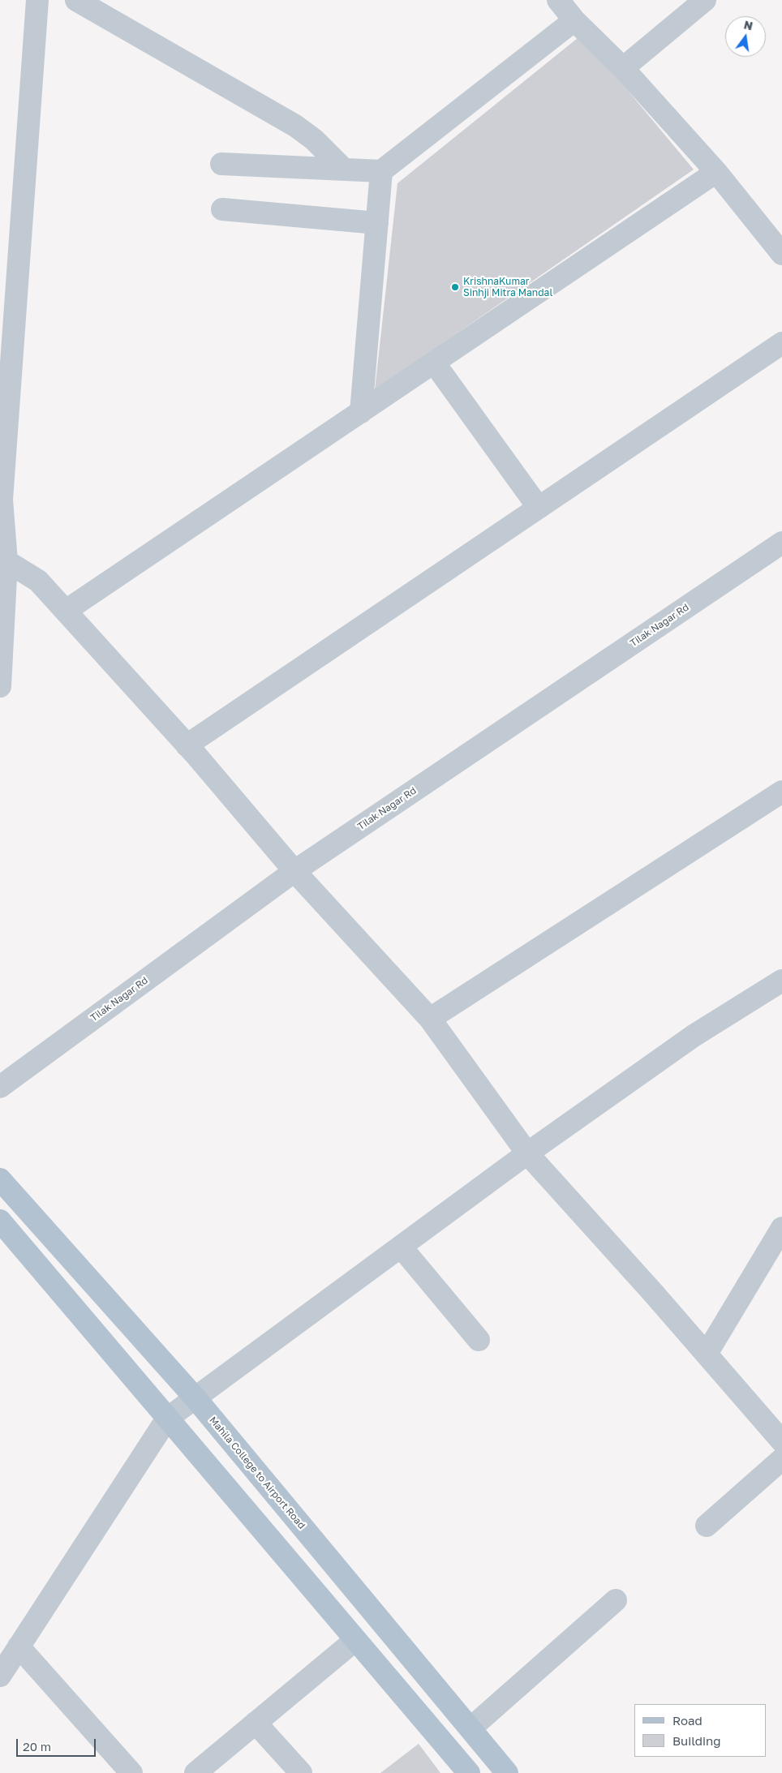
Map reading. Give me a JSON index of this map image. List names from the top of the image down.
{
  "streets": {
    "main road": ["Mahila College to Airport Road"],
    "street": ["Tilak Nagar Rd"]
  },
  "places": ["KrishnaKumar Sinhji Mitra Mandal"],
  "legend": ["Road", "Building"],
  "scale_bar": "20 m",
  "north": "top"
}
